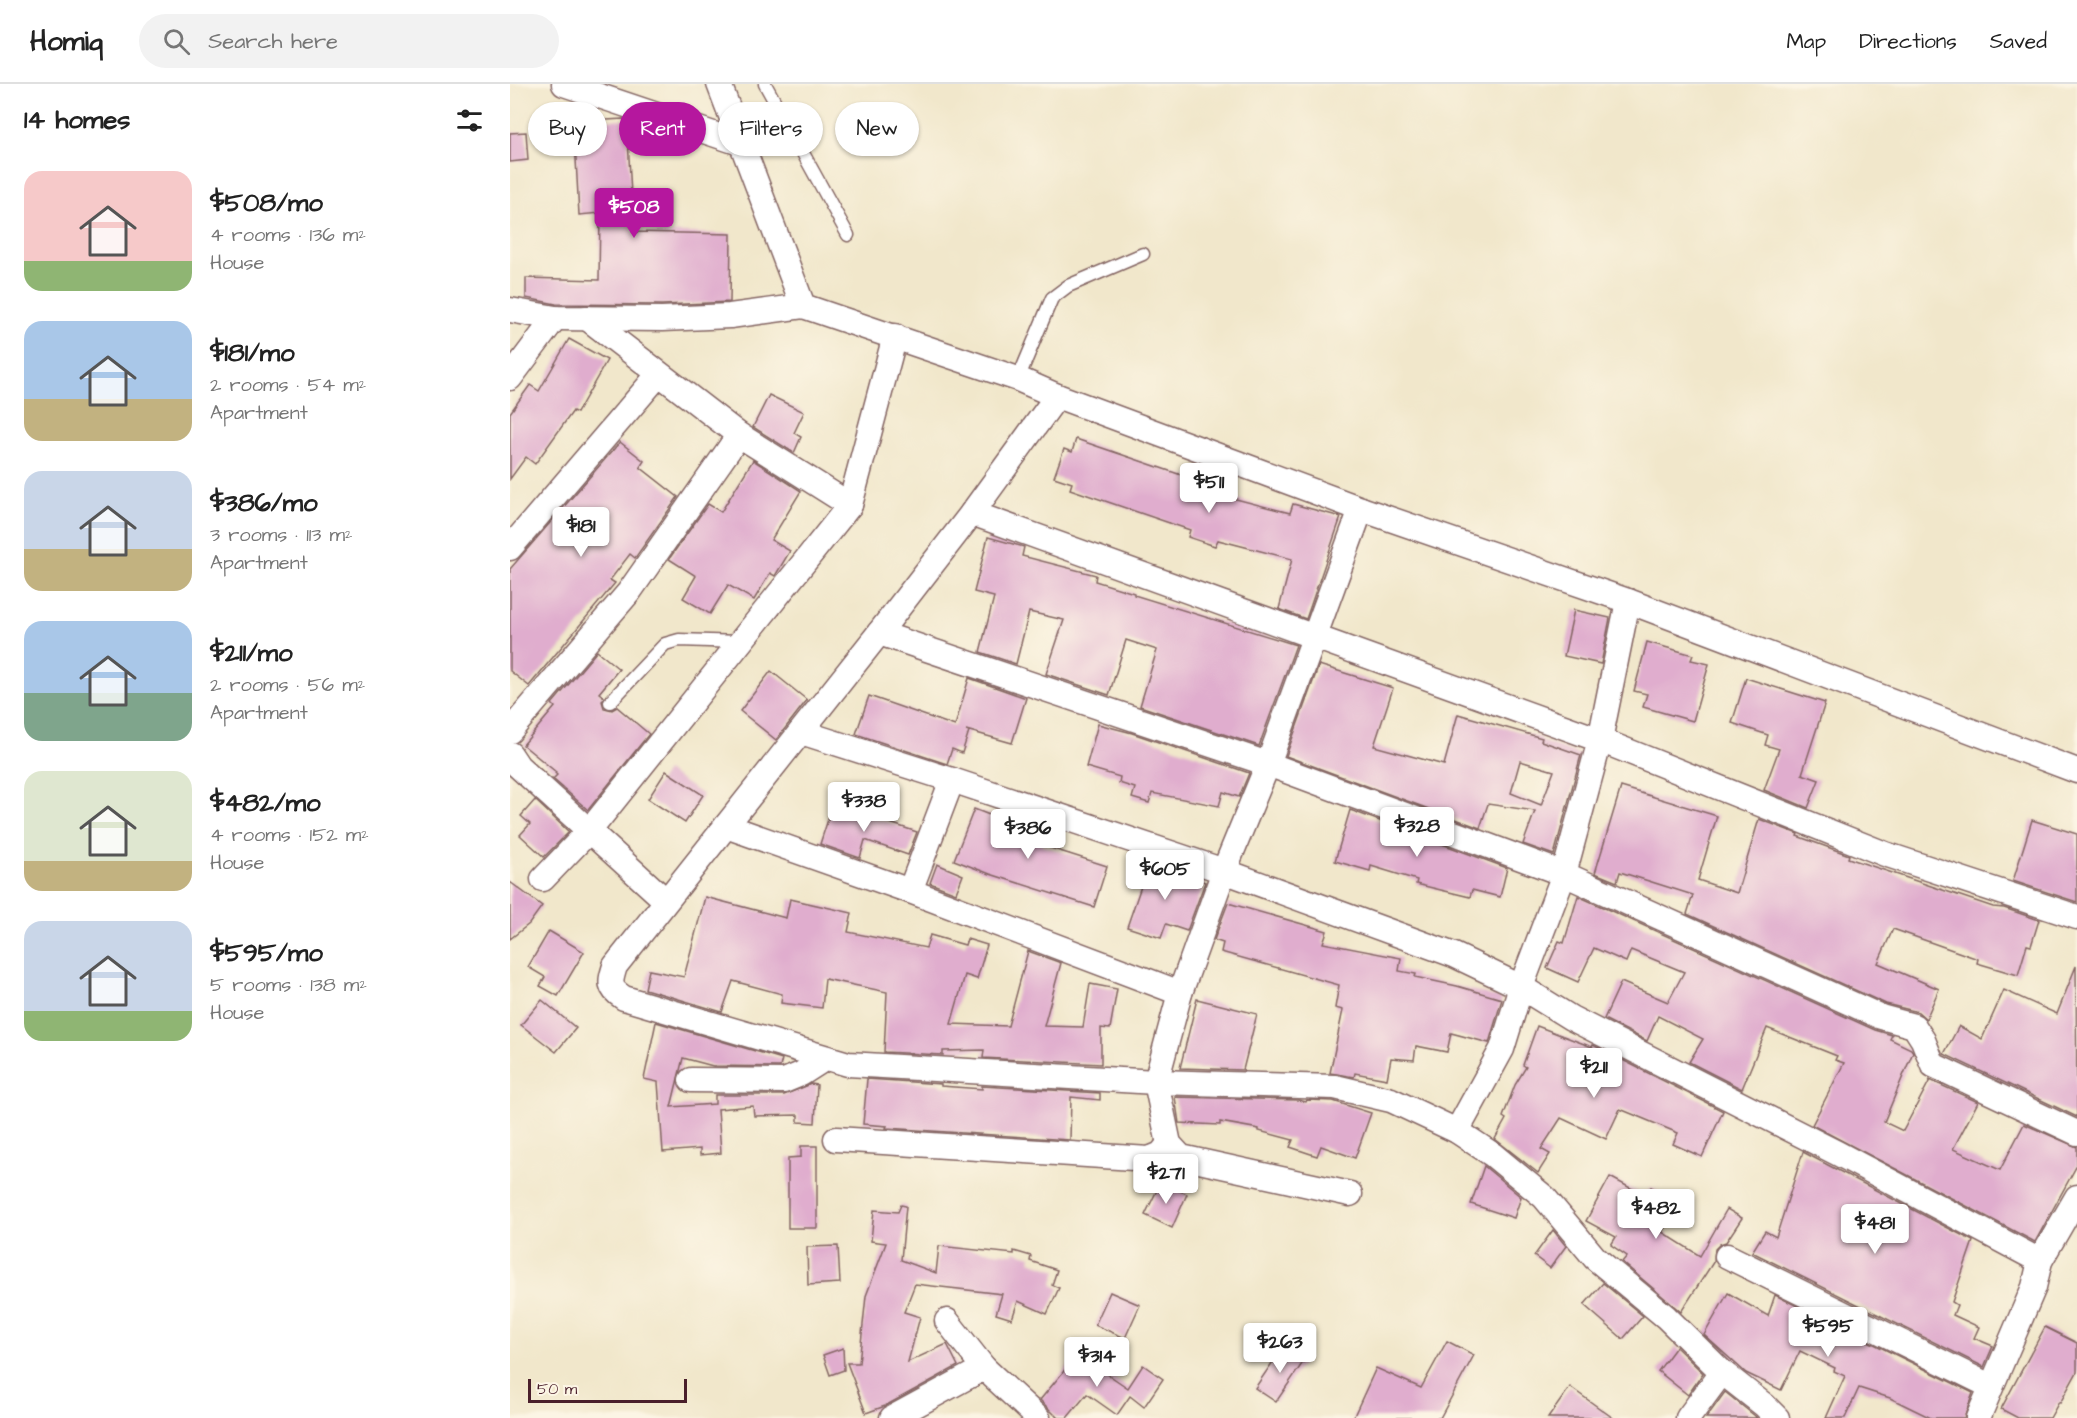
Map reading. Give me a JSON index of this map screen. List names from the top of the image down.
{
  "scale_bar": "50 m",
  "page": {
    "header": "Homiq",
    "search": "Search here",
    "nav": ["Map", "Directions", "Saved"],
    "heading": "14 homes",
    "chip": [
      "Buy",
      "Rent",
      "Filters",
      "New"
    ],
    "list": [
      {
        "name": "$508/mo",
        "note": "4 rooms · 136 m² · House"
      },
      {
        "name": "$181/mo",
        "note": "2 rooms · 54 m² · Apartment"
      },
      {
        "name": "$386/mo",
        "note": "3 rooms · 113 m² · Apartment"
      },
      {
        "name": "$211/mo",
        "note": "2 rooms · 56 m² · Apartment"
      },
      {
        "name": "$482/mo",
        "note": "4 rooms · 152 m² · House"
      },
      {
        "name": "$595/mo",
        "note": "5 rooms · 138 m² · House"
      }
    ],
    "price": [
      "$508",
      "$511",
      "$181",
      "$338",
      "$328",
      "$386",
      "$605",
      "$211",
      "$271",
      "$482",
      "$481",
      "$595",
      "$263",
      "$314"
    ],
    "scale": "50 m"
  }
}
